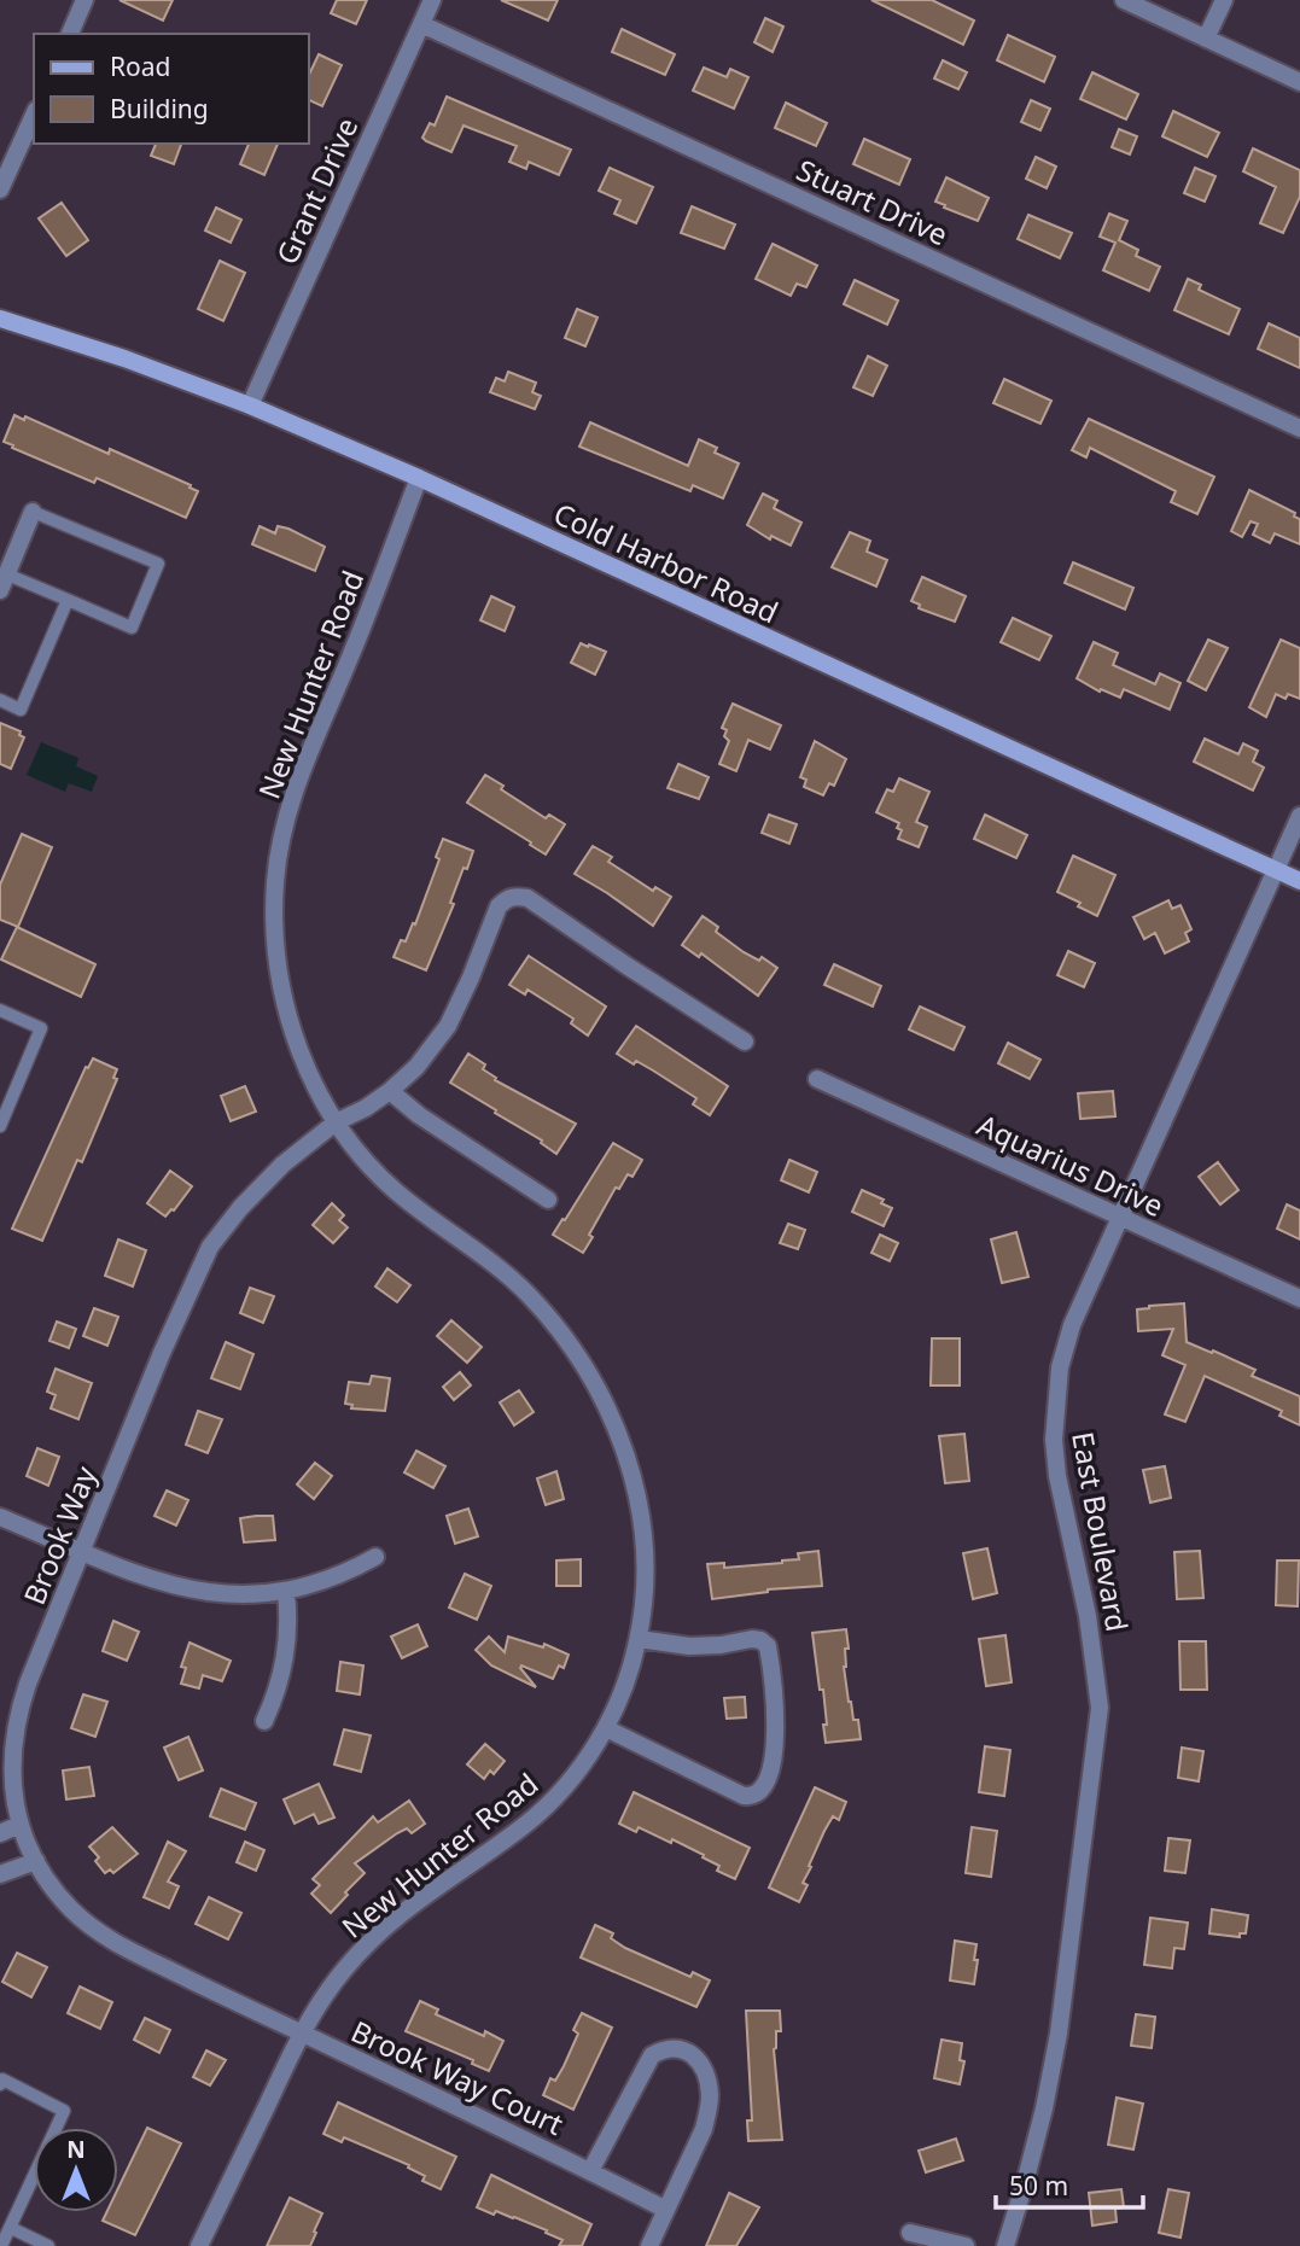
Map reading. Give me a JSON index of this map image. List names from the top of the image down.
{
  "streets": {
    "main road": ["Cold Harbor Road"],
    "street": [
      "Grant Drive",
      "Stuart Drive",
      "New Hunter Road",
      "Aquarius Drive",
      "East Boulevard",
      "Brook Way",
      "Brook Way Court"
    ]
  },
  "crossings": [
    ["Grant Drive", "Stuart Drive"],
    ["Grant Drive", "Cold Harbor Road"],
    ["Cold Harbor Road", "New Hunter Road"],
    ["Cold Harbor Road", "East Boulevard"],
    ["New Hunter Road", "Brook Way"],
    ["New Hunter Road", "Brook Way Court"],
    ["Aquarius Drive", "East Boulevard"],
    ["Brook Way", "Brook Way Court"]
  ],
  "legend": ["Road", "Building"],
  "scale_bar": "50 m",
  "north": "top"
}
